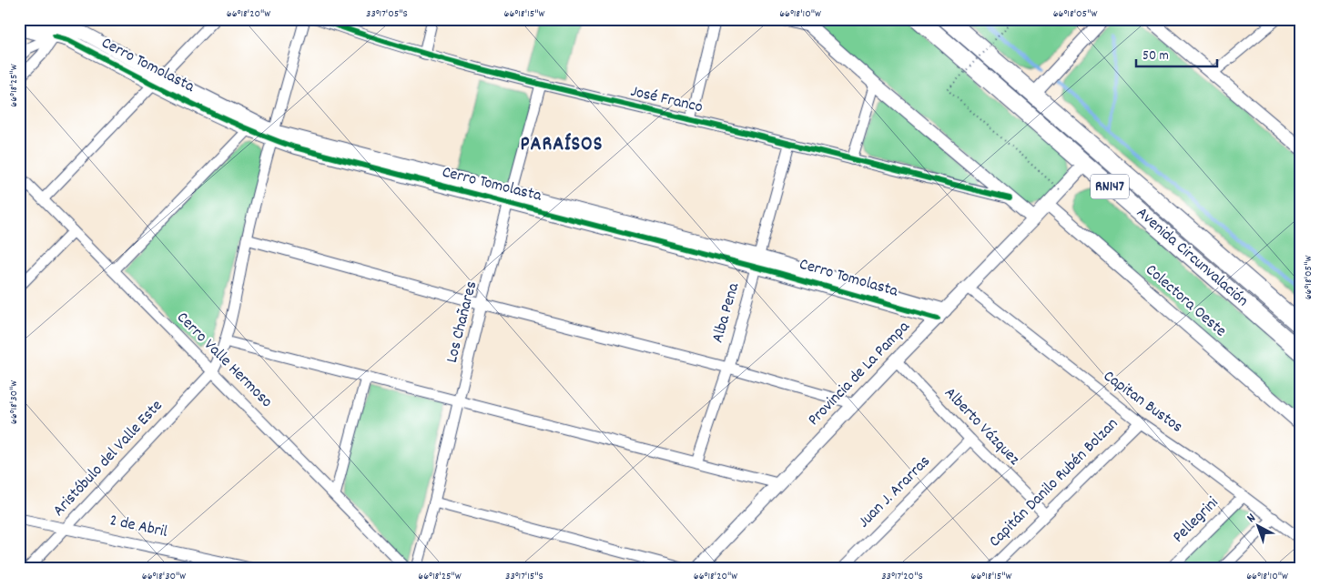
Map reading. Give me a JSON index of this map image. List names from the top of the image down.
{
  "streets": {
    "highway": ["RN147", "Avenida Circunvalación"],
    "main road": ["Cerro Tomolasta"],
    "street": [
      "José Franco",
      "Colectora Oeste",
      "Alba Pena",
      "Los Chañares",
      "Cerro Valle Hermoso",
      "Provincia de La Pampa",
      "Capitan Bustos",
      "Alberto Vázquez",
      "Aristóbulo del Valle Este",
      "Capitán Danilo Rubén Bolzan",
      "Juan J. Ararras",
      "Pellegrini",
      "2 de Abril"
    ]
  },
  "crossings": [
    ["Cerro Tomolasta", "Alba Pena"],
    ["Cerro Tomolasta", "Los Chañares"],
    ["Cerro Tomolasta", "Provincia de La Pampa"],
    ["Cerro Tomolasta", "Aristóbulo del Valle Este"],
    ["José Franco", "Alba Pena"],
    ["José Franco", "Los Chañares"],
    ["Avenida Circunvalación", "Provincia de La Pampa"],
    ["Colectora Oeste", "Provincia de La Pampa"],
    ["Cerro Valle Hermoso", "Aristóbulo del Valle Este"],
    ["Provincia de La Pampa", "Capitan Bustos"],
    ["Provincia de La Pampa", "Alberto Vázquez"],
    ["Capitan Bustos", "Capitán Danilo Rubén Bolzan"],
    ["Capitan Bustos", "Pellegrini"],
    ["Alberto Vázquez", "Capitán Danilo Rubén Bolzan"],
    ["Alberto Vázquez", "Juan J. Ararras"],
    ["Aristóbulo del Valle Este", "2 de Abril"]
  ],
  "districts": ["PARAÍSOS"],
  "scale_bar": "50 m",
  "north": "top left",
  "coordinates": [
    "66°18'20\"W",
    "33°17'05\"S",
    "66°18'15\"W",
    "66°18'10\"W",
    "66°18'05\"W",
    "66°18'25\"W",
    "66°18'30\"W",
    "33°17'15\"S",
    "33°17'20\"S"
  ]
}
